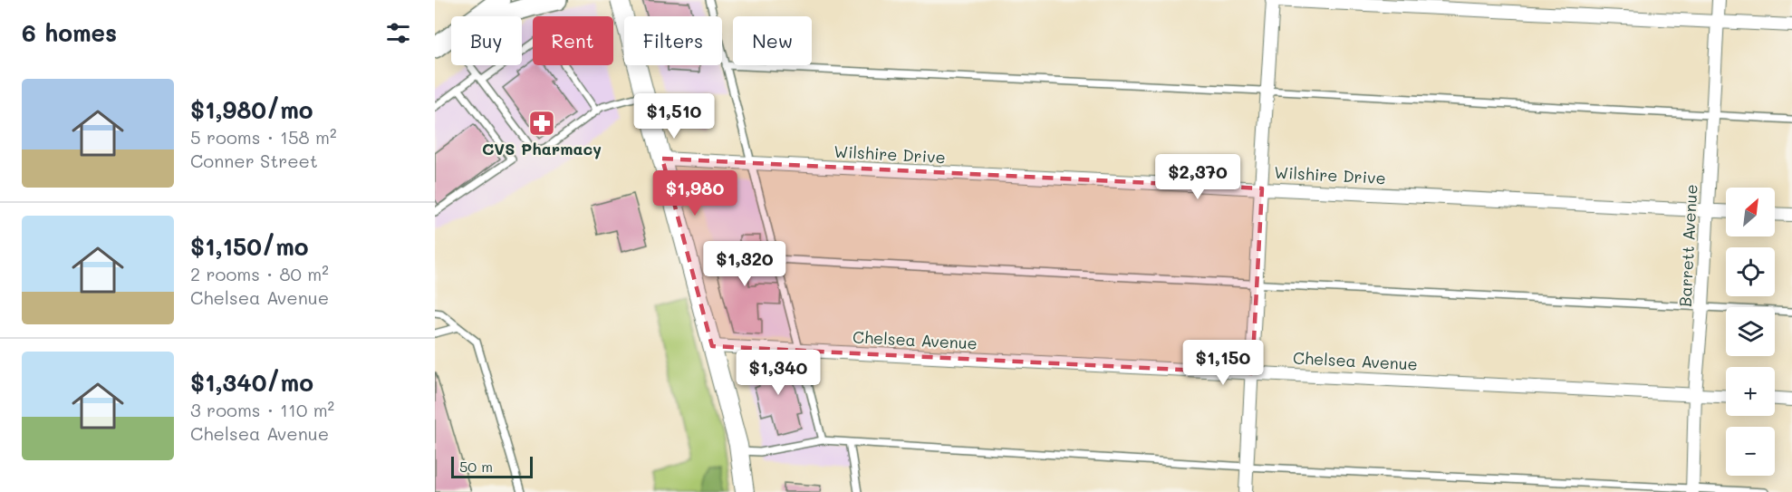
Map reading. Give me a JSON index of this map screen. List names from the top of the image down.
{
  "streets": {
    "street": ["Wilshire Drive", "Barrett Avenue", "Chelsea Avenue"]
  },
  "crossings": [
    ["Wilshire Drive", "Barrett Avenue"],
    ["Barrett Avenue", "Chelsea Avenue"]
  ],
  "places": {
    "pharmacy": ["CVS Pharmacy"]
  },
  "scale_bar": "50 m",
  "north": "top right",
  "page": {
    "heading": "6 homes",
    "chip": [
      "Buy",
      "Rent",
      "Filters",
      "New"
    ],
    "list": [
      {
        "name": "$1,980/mo",
        "note": "5 rooms · 158 m² · Conner Street"
      },
      {
        "name": "$1,150/mo",
        "note": "2 rooms · 80 m² · Chelsea Avenue"
      },
      {
        "name": "$1,340/mo",
        "note": "3 rooms · 110 m² · Chelsea Avenue"
      }
    ],
    "price": [
      "$1,510",
      "$2,370",
      "$1,980",
      "$1,320",
      "$1,150",
      "$1,340"
    ],
    "map_buttons": ["+", "−"],
    "scale": "50 m"
  }
}
